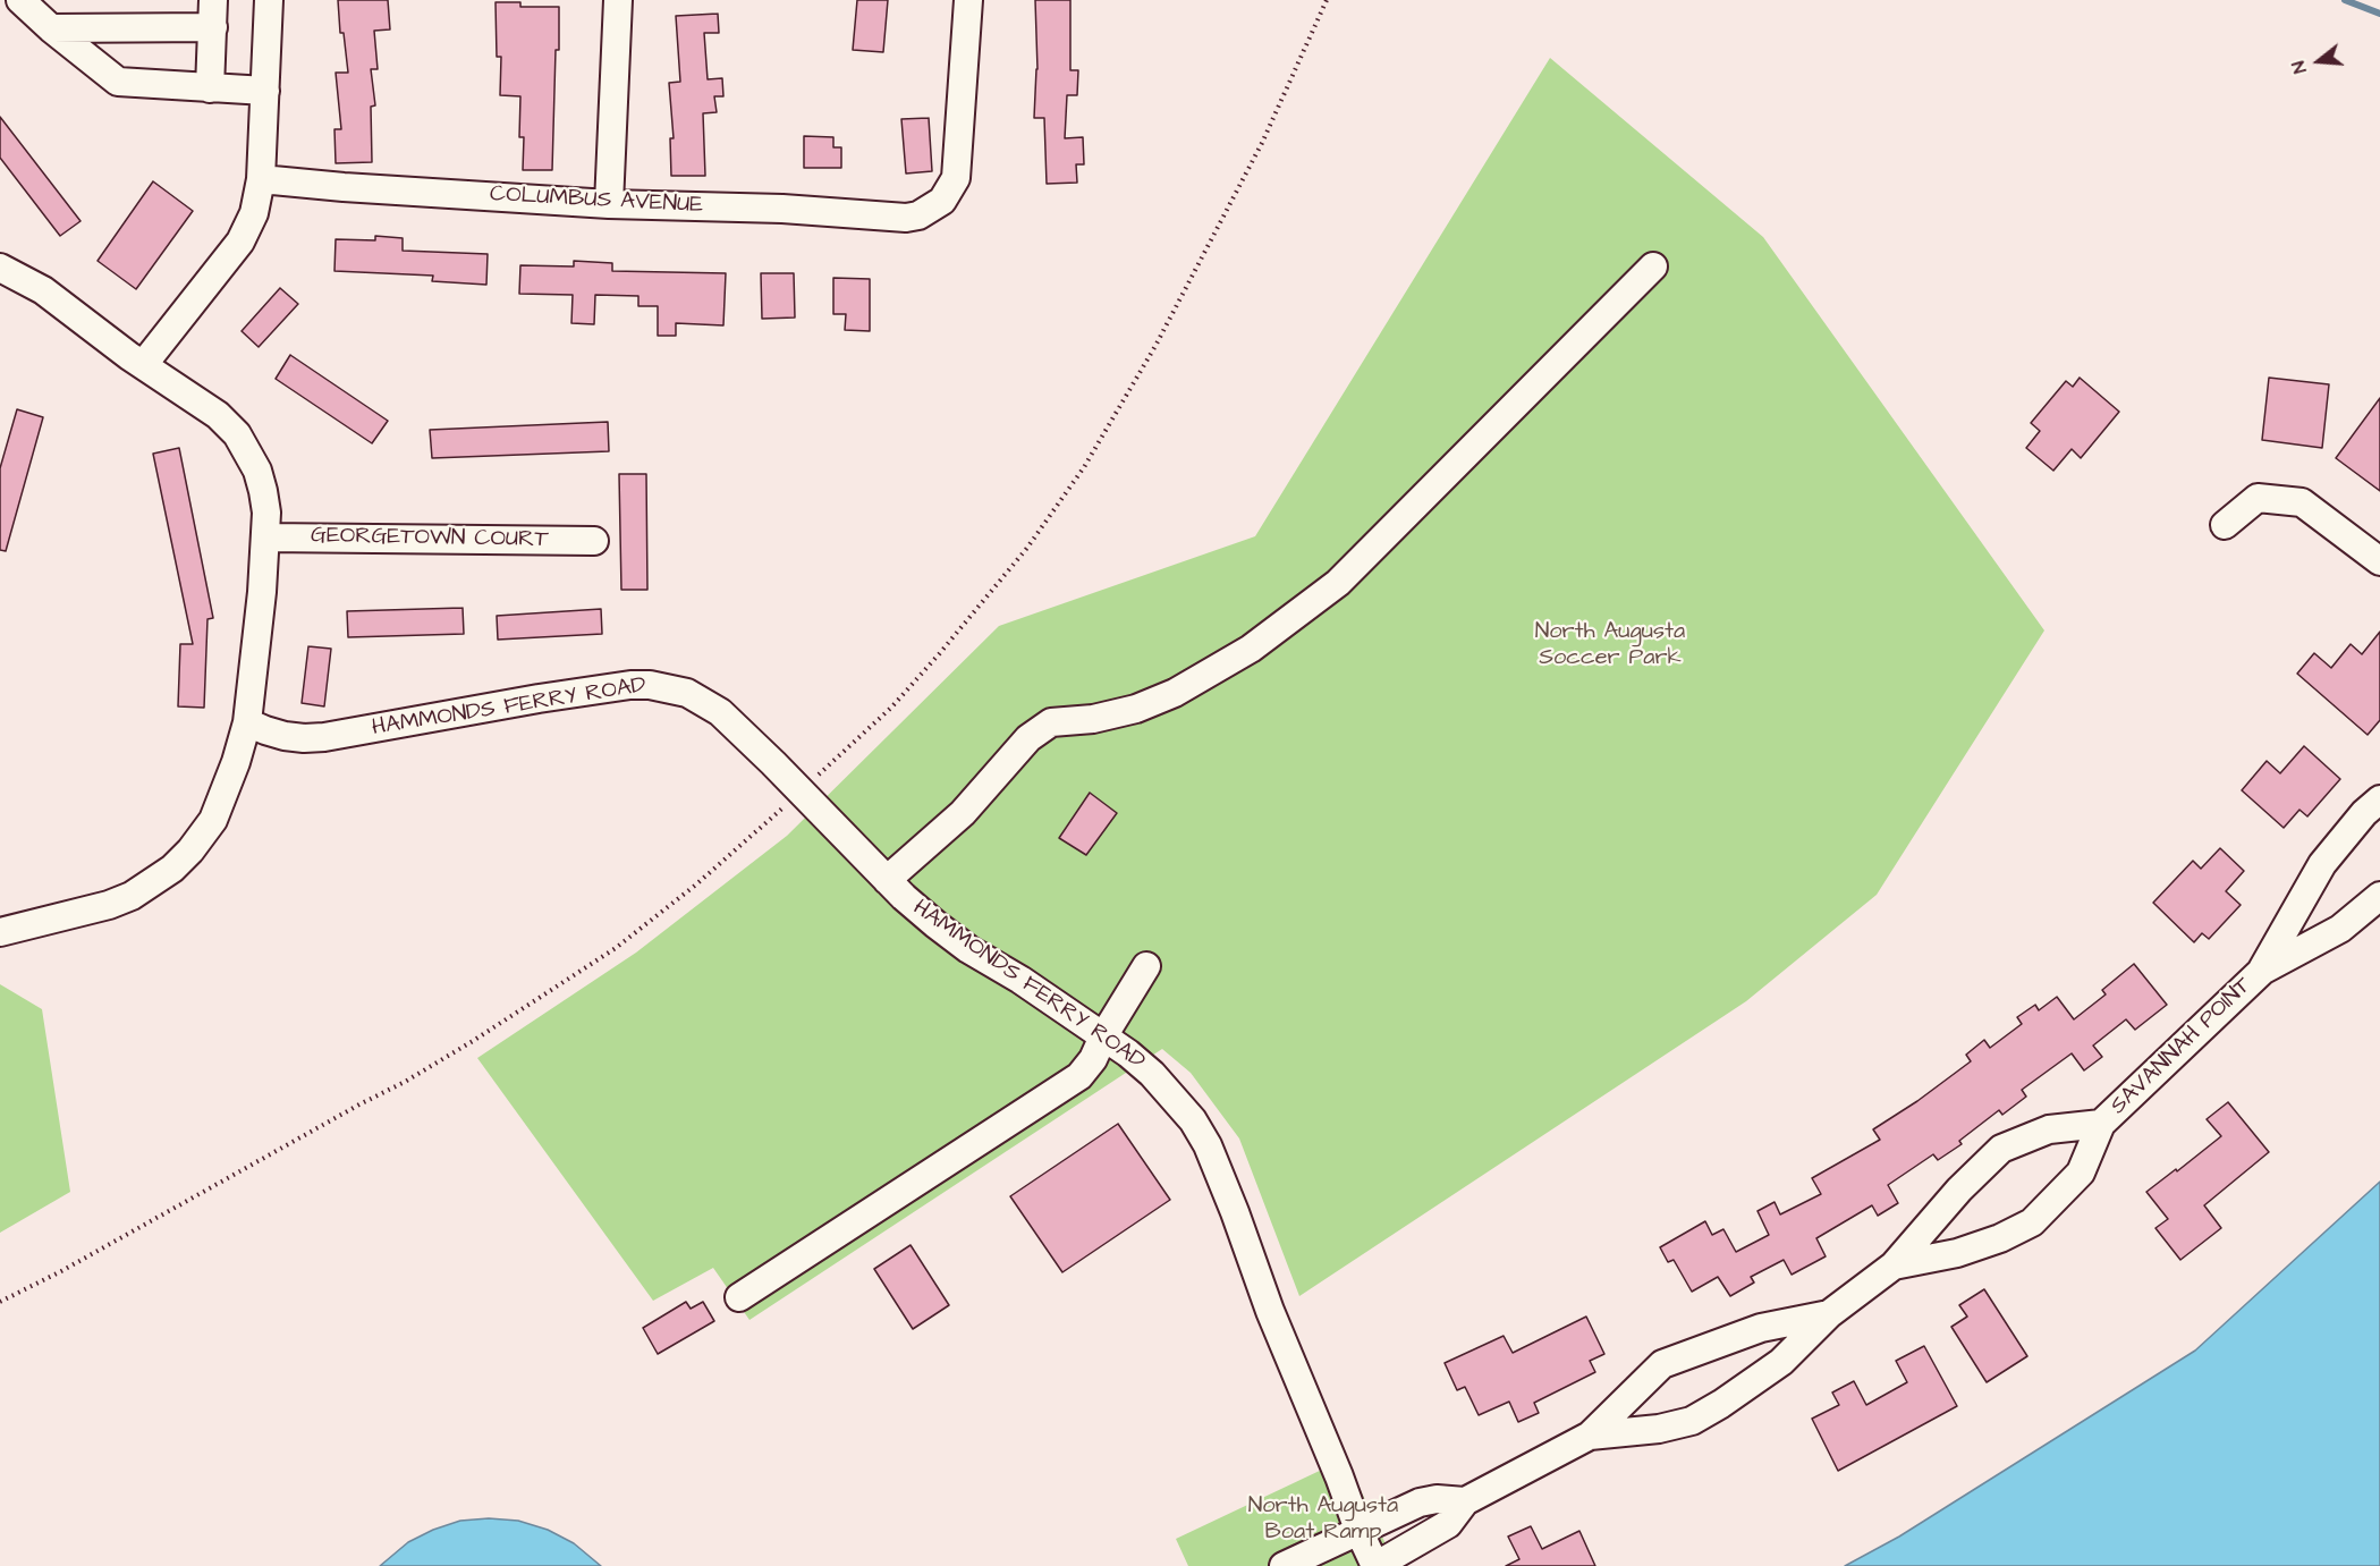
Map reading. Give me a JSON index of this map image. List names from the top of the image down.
{
  "streets": {
    "street": [
      "COLUMBUS AVENUE",
      "GEORGETOWN COURT",
      "HAMMONDS FERRY ROAD",
      "SAVANNAH POINT"
    ]
  },
  "crossings": [
    ["HAMMONDS FERRY ROAD", "SAVANNAH POINT"]
  ],
  "parks": ["North Augusta Soccer Park", "North Augusta Boat Ramp"],
  "north": "left"
}
